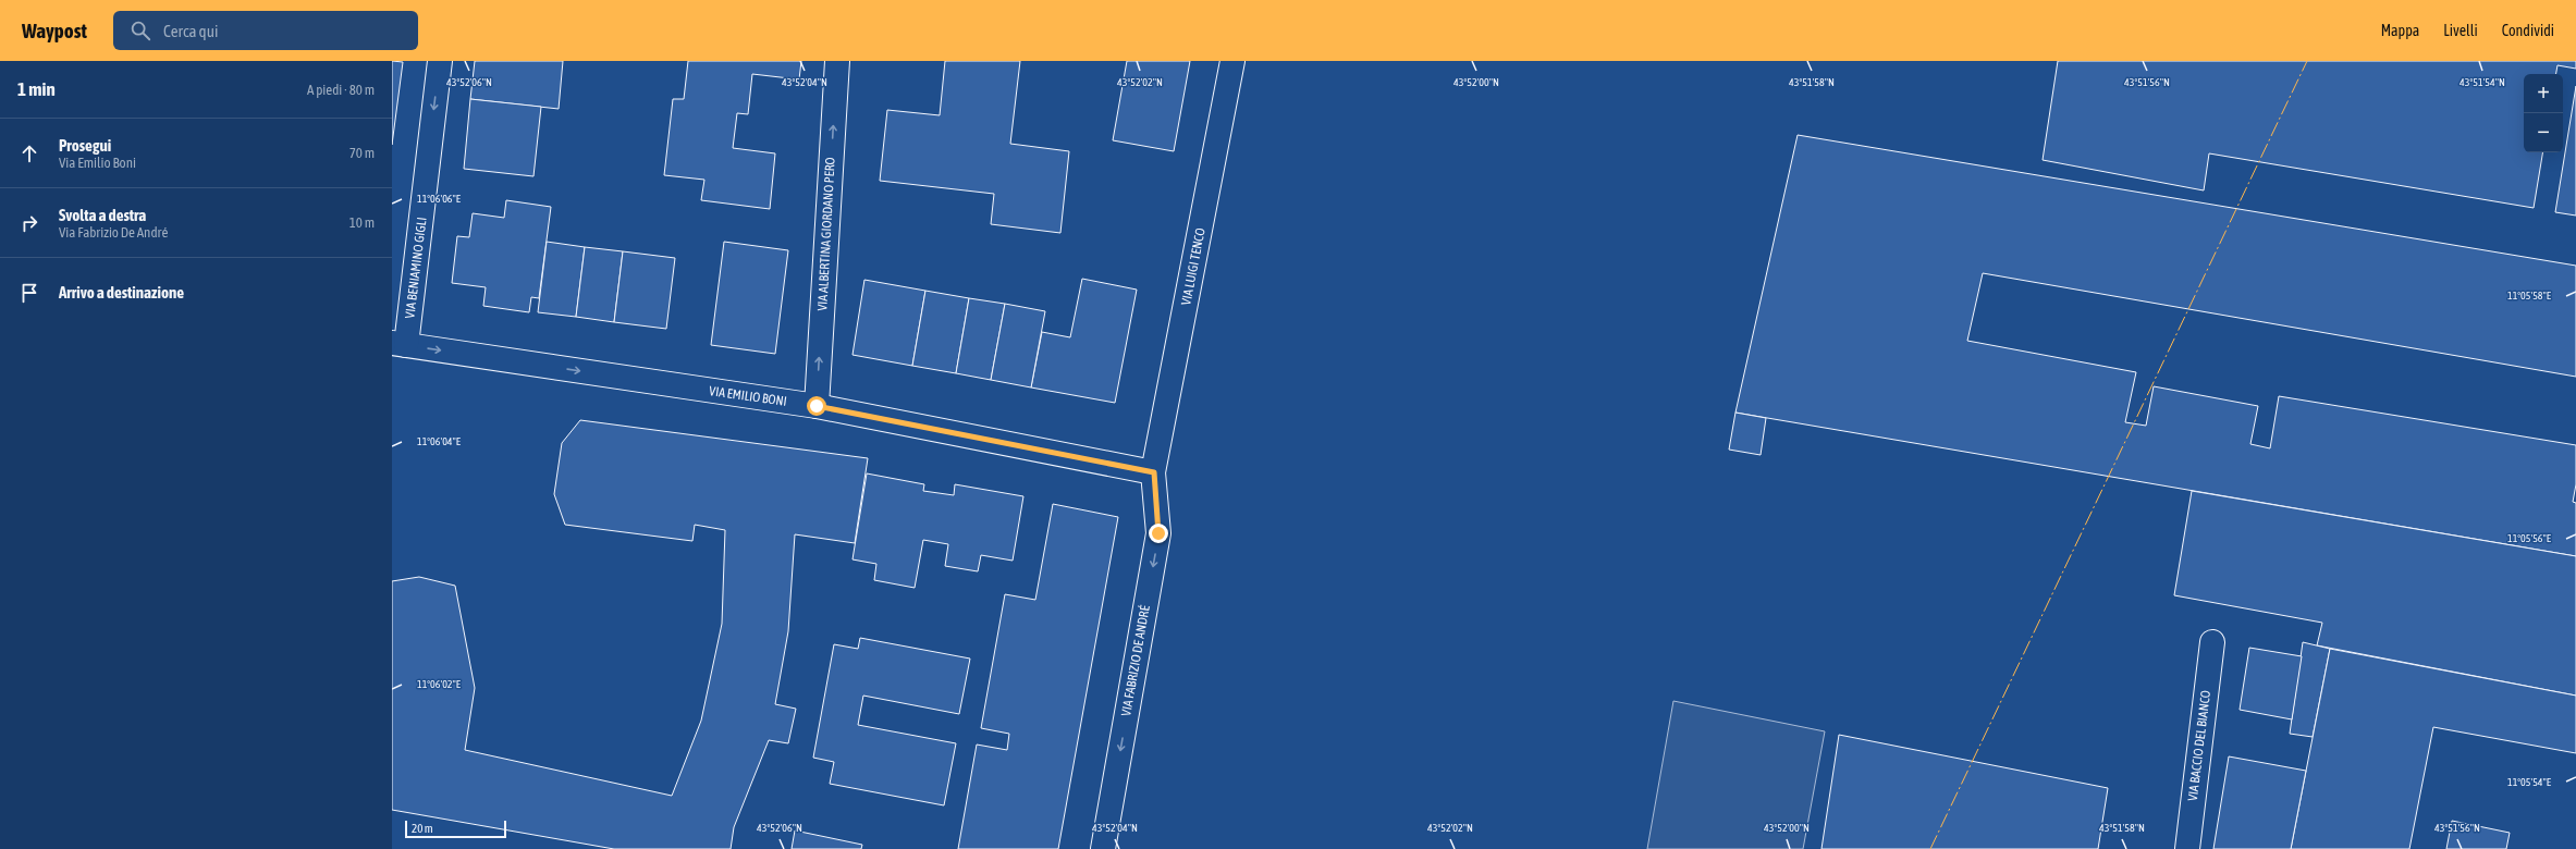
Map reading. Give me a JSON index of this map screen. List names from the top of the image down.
{
  "streets": {
    "street": [
      "VIA ALBERTINA GIORDANO PERO",
      "VIA LUIGI TENCO",
      "VIA BENIAMINO GIGLI",
      "VIA EMILIO BONI",
      "VIA FABRIZIO DE ANDRÉ",
      "VIA BACCIO DEL BIANCO"
    ]
  },
  "crossings": [
    ["VIA ALBERTINA GIORDANO PERO", "VIA EMILIO BONI"],
    ["VIA LUIGI TENCO", "VIA EMILIO BONI"],
    ["VIA LUIGI TENCO", "VIA FABRIZIO DE ANDRÉ"],
    ["VIA BENIAMINO GIGLI", "VIA EMILIO BONI"],
    ["VIA EMILIO BONI", "VIA FABRIZIO DE ANDRÉ"]
  ],
  "one_way": [
    "VIA ALBERTINA GIORDANO PERO",
    "VIA BENIAMINO GIGLI",
    "VIA EMILIO BONI",
    "VIA FABRIZIO DE ANDRÉ"
  ],
  "scale_bar": "20 m",
  "page": {
    "header": "Waypost",
    "search": "Cerca qui",
    "nav": ["Mappa", "Livelli", "Condividi"],
    "heading": ["1 min", "A piedi · 80 m"],
    "map_buttons": ["+", "−"],
    "list": [
      ["Prosegui", "Via Emilio Boni", "70 m"],
      ["Svolta a destra", "Via Fabrizio De André", "10 m"],
      "Arrivo a destinazione"
    ],
    "scale": "20 m"
  },
  "coordinates": [
    "43°52'06\"N",
    "43°52'04\"N",
    "43°52'02\"N",
    "43°52'00\"N",
    "43°51'58\"N",
    "43°51'56\"N",
    "43°51'54\"N",
    "11°06'06\"E",
    "11°05'58\"E",
    "11°06'04\"E",
    "11°05'56\"E",
    "11°06'02\"E",
    "11°05'54\"E"
  ]
}
